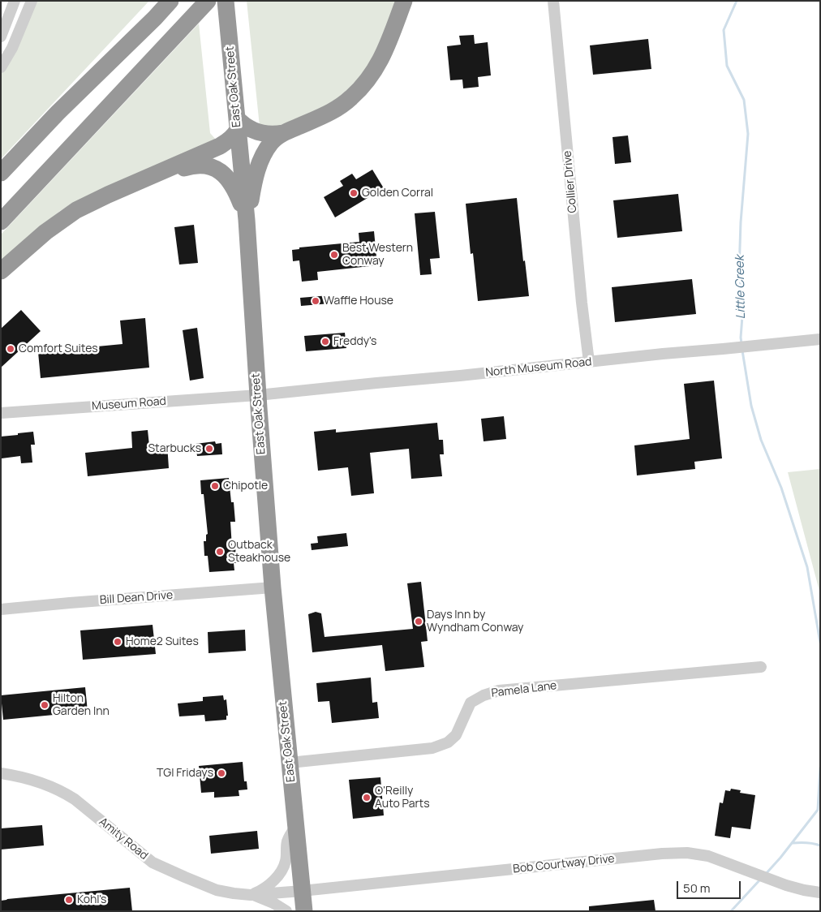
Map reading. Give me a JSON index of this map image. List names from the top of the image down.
{
  "streets": {
    "highway": ["East Oak Street"],
    "street": [
      "Collier Drive",
      "North Museum Road",
      "Museum Road",
      "Bill Dean Drive",
      "Pamela Lane",
      "Amity Road",
      "Bob Courtway Drive"
    ]
  },
  "crossings": [
    ["East Oak Street", "North Museum Road"],
    ["East Oak Street", "Museum Road"],
    ["East Oak Street", "Bill Dean Drive"],
    ["East Oak Street", "Pamela Lane"],
    ["East Oak Street", "Amity Road"],
    ["East Oak Street", "Bob Courtway Drive"],
    ["Collier Drive", "North Museum Road"],
    ["North Museum Road", "Museum Road"],
    ["Amity Road", "Bob Courtway Drive"]
  ],
  "water": ["Little Creek"],
  "places": [
    "Golden Corral",
    "Best Western Conway",
    "Waffle House",
    "Freddy's",
    "Comfort Suites",
    "Starbucks",
    "Chipotle",
    "Outback Steakhouse",
    "Days Inn by Wyndham Conway",
    "Home2 Suites",
    "Hilton Garden Inn",
    "TGI Fridays",
    "O'Reilly Auto Parts",
    "Kohl's"
  ],
  "scale_bar": "50 m"
}
